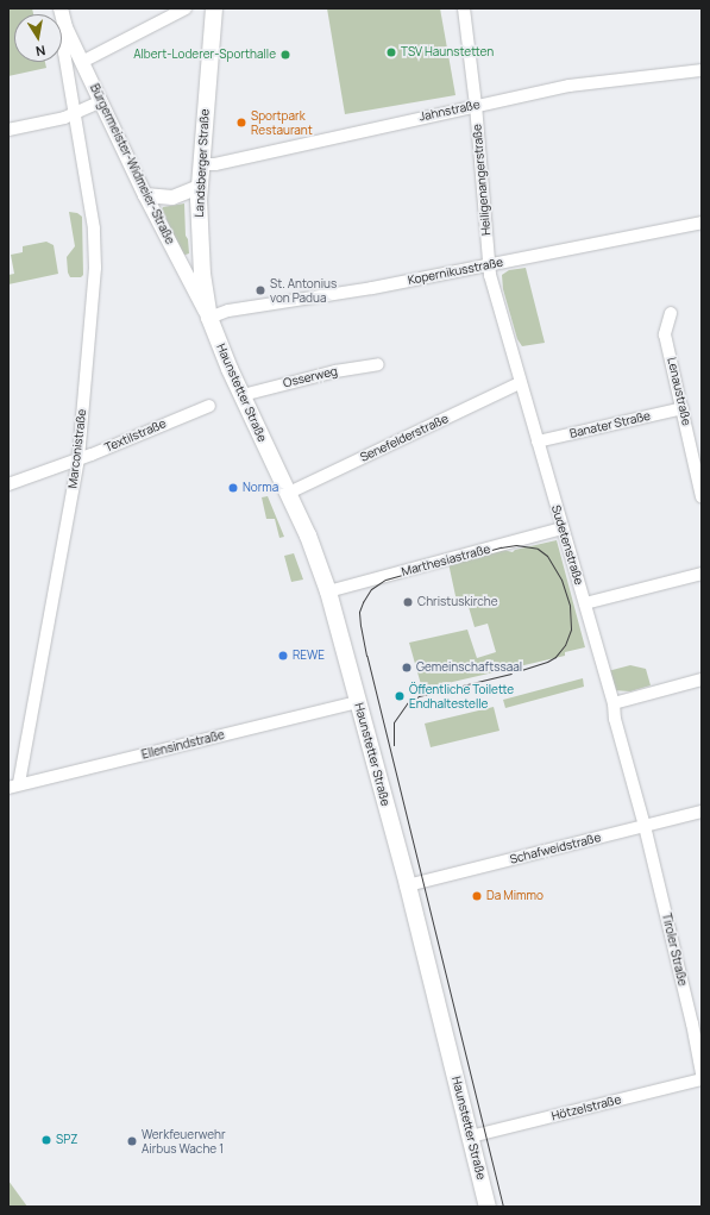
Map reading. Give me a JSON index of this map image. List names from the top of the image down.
{
  "streets": {
    "main road": ["Landsberger Straße", "Haunstetter Straße"],
    "street": [
      "Jahnstraße",
      "Bürgermeister-Widmeier-Straße",
      "Heiligenangerstraße",
      "Kopernikusstraße",
      "Osserweg",
      "Lenaustraße",
      "Banater Straße",
      "Textilstraße",
      "Senefelderstraße",
      "Marconistraße",
      "Sudetenstraße",
      "Marthesiastraße",
      "Ellensindstraße",
      "Schafweidstraße",
      "Tiroler Straße",
      "Hötzelstraße"
    ]
  },
  "crossings": [
    ["Jahnstraße", "Landsberger Straße"],
    ["Jahnstraße", "Heiligenangerstraße"],
    ["Landsberger Straße", "Bürgermeister-Widmeier-Straße"],
    ["Landsberger Straße", "Kopernikusstraße"],
    ["Landsberger Straße", "Haunstetter Straße"],
    ["Bürgermeister-Widmeier-Straße", "Kopernikusstraße"],
    ["Bürgermeister-Widmeier-Straße", "Haunstetter Straße"],
    ["Bürgermeister-Widmeier-Straße", "Marconistraße"],
    ["Heiligenangerstraße", "Kopernikusstraße"],
    ["Heiligenangerstraße", "Sudetenstraße"],
    ["Kopernikusstraße", "Haunstetter Straße"],
    ["Kopernikusstraße", "Sudetenstraße"],
    ["Osserweg", "Haunstetter Straße"],
    ["Lenaustraße", "Banater Straße"],
    ["Haunstetter Straße", "Senefelderstraße"],
    ["Haunstetter Straße", "Marthesiastraße"],
    ["Haunstetter Straße", "Ellensindstraße"],
    ["Haunstetter Straße", "Schafweidstraße"],
    ["Haunstetter Straße", "Hötzelstraße"],
    ["Banater Straße", "Sudetenstraße"],
    ["Textilstraße", "Marconistraße"],
    ["Senefelderstraße", "Sudetenstraße"],
    ["Marconistraße", "Ellensindstraße"],
    ["Sudetenstraße", "Marthesiastraße"],
    ["Sudetenstraße", "Schafweidstraße"],
    ["Sudetenstraße", "Tiroler Straße"],
    ["Schafweidstraße", "Tiroler Straße"]
  ],
  "places": [
    "TSV Haunstetten",
    "Albert-Loderer-Sporthalle",
    "Sportpark Restaurant",
    "St. Antonius von Padua",
    "Norma",
    "Christuskirche",
    "REWE",
    "Gemeinschaftssaal",
    "Öffentliche Toilette Endhaltestelle",
    "Da Mimmo",
    "SPZ",
    "Werkfeuerwehr Airbus Wache 1"
  ],
  "north": "bottom"
}
